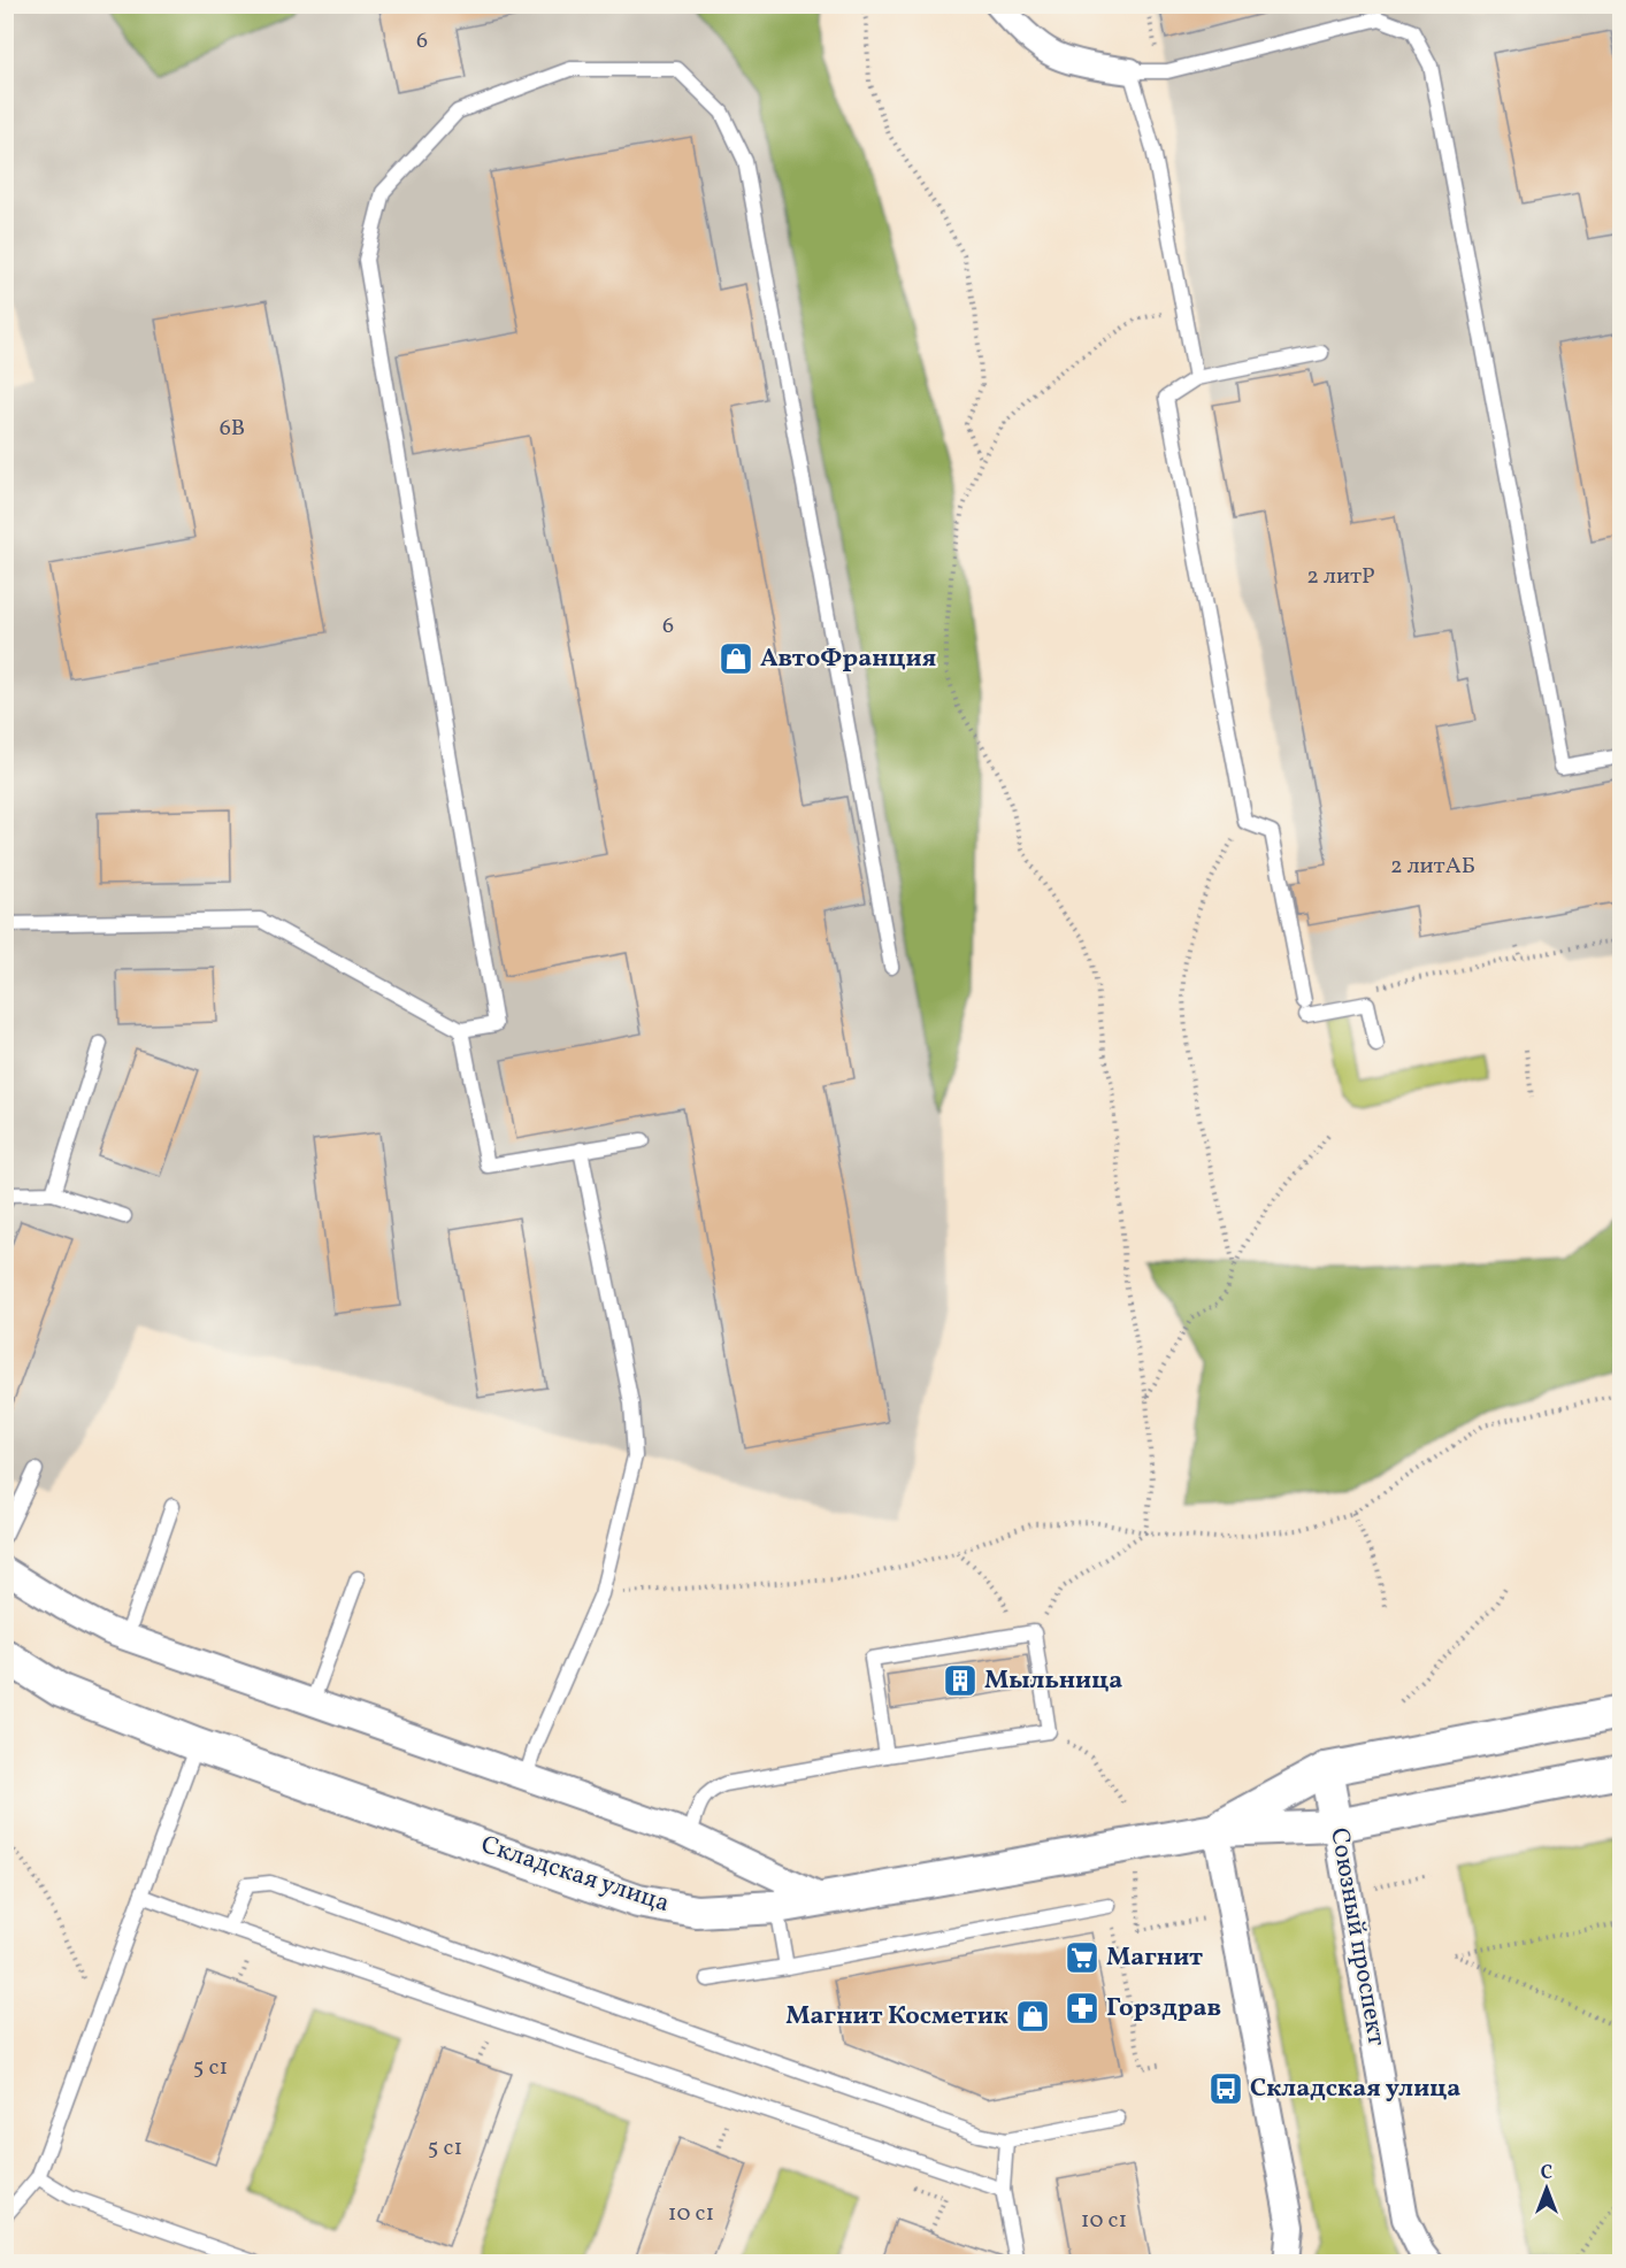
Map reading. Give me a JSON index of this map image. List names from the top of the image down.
{
  "streets": {
    "street": ["Складская улица", "Союзный проспект"]
  },
  "crossings": [
    ["Складская улица", "Союзный проспект"]
  ],
  "places": {
    "shop": ["АвтоФранция", "Магнит Косметик"],
    "building": ["Мыльница"],
    "supermarket": ["Магнит"],
    "pharmacy": ["Горздрав"],
    "bus stop": ["Складская улица"]
  },
  "house_numbers": [
    "6",
    "6В",
    "2 литР",
    "6",
    "2 литАБ",
    "5 с1",
    "5 с1",
    "10 с1",
    "10 с1"
  ],
  "north": "top"
}
